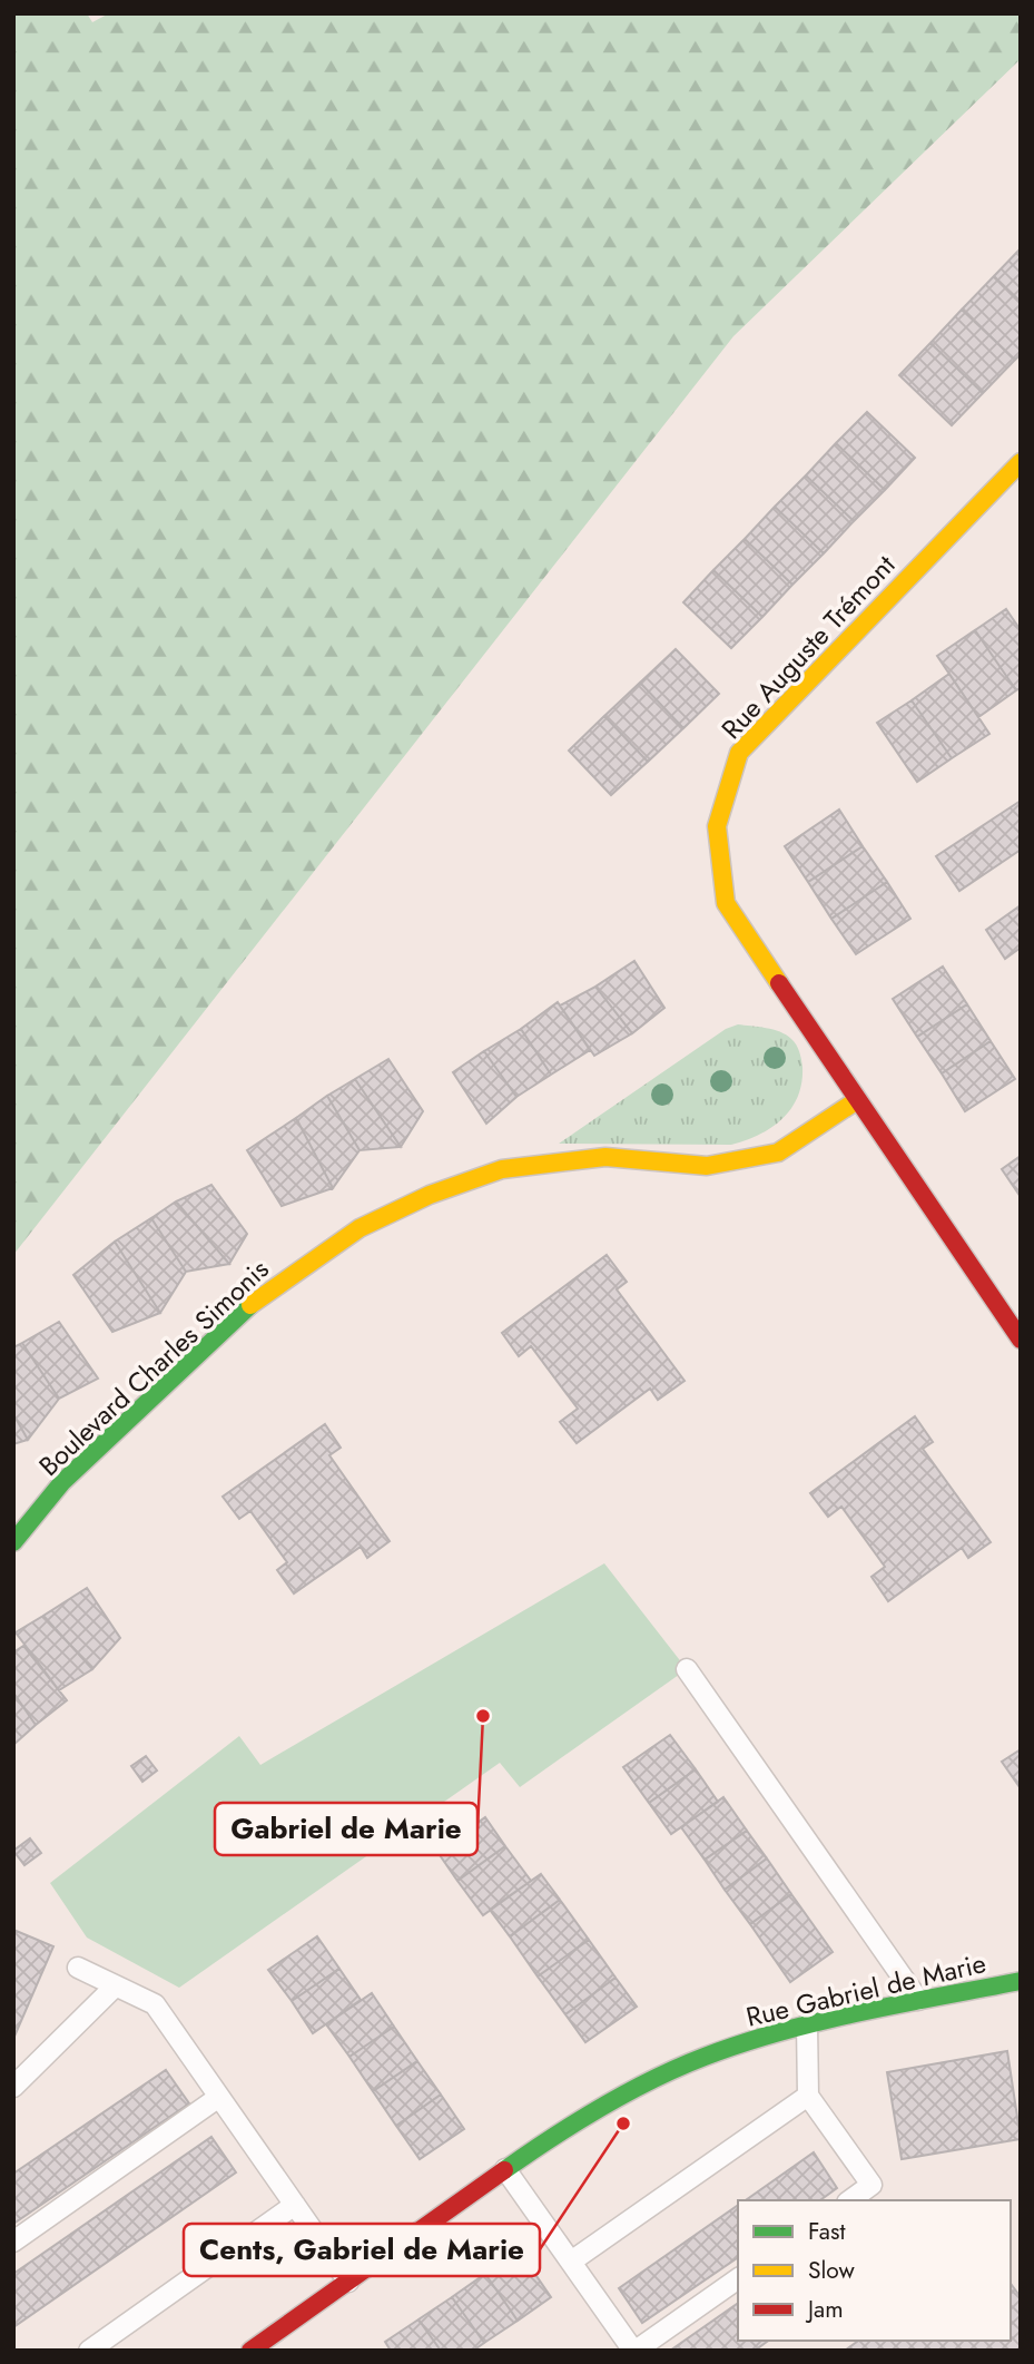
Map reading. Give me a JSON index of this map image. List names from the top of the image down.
{
  "streets": {
    "street": ["Rue Auguste Trémont", "Boulevard Charles Simonis", "Rue Gabriel de Marie"]
  },
  "crossings": [
    ["Rue Auguste Trémont", "Boulevard Charles Simonis"]
  ],
  "places": ["Gabriel de Marie", "Cents, Gabriel de Marie"],
  "legend": ["Fast", "Slow", "Jam"]
}
